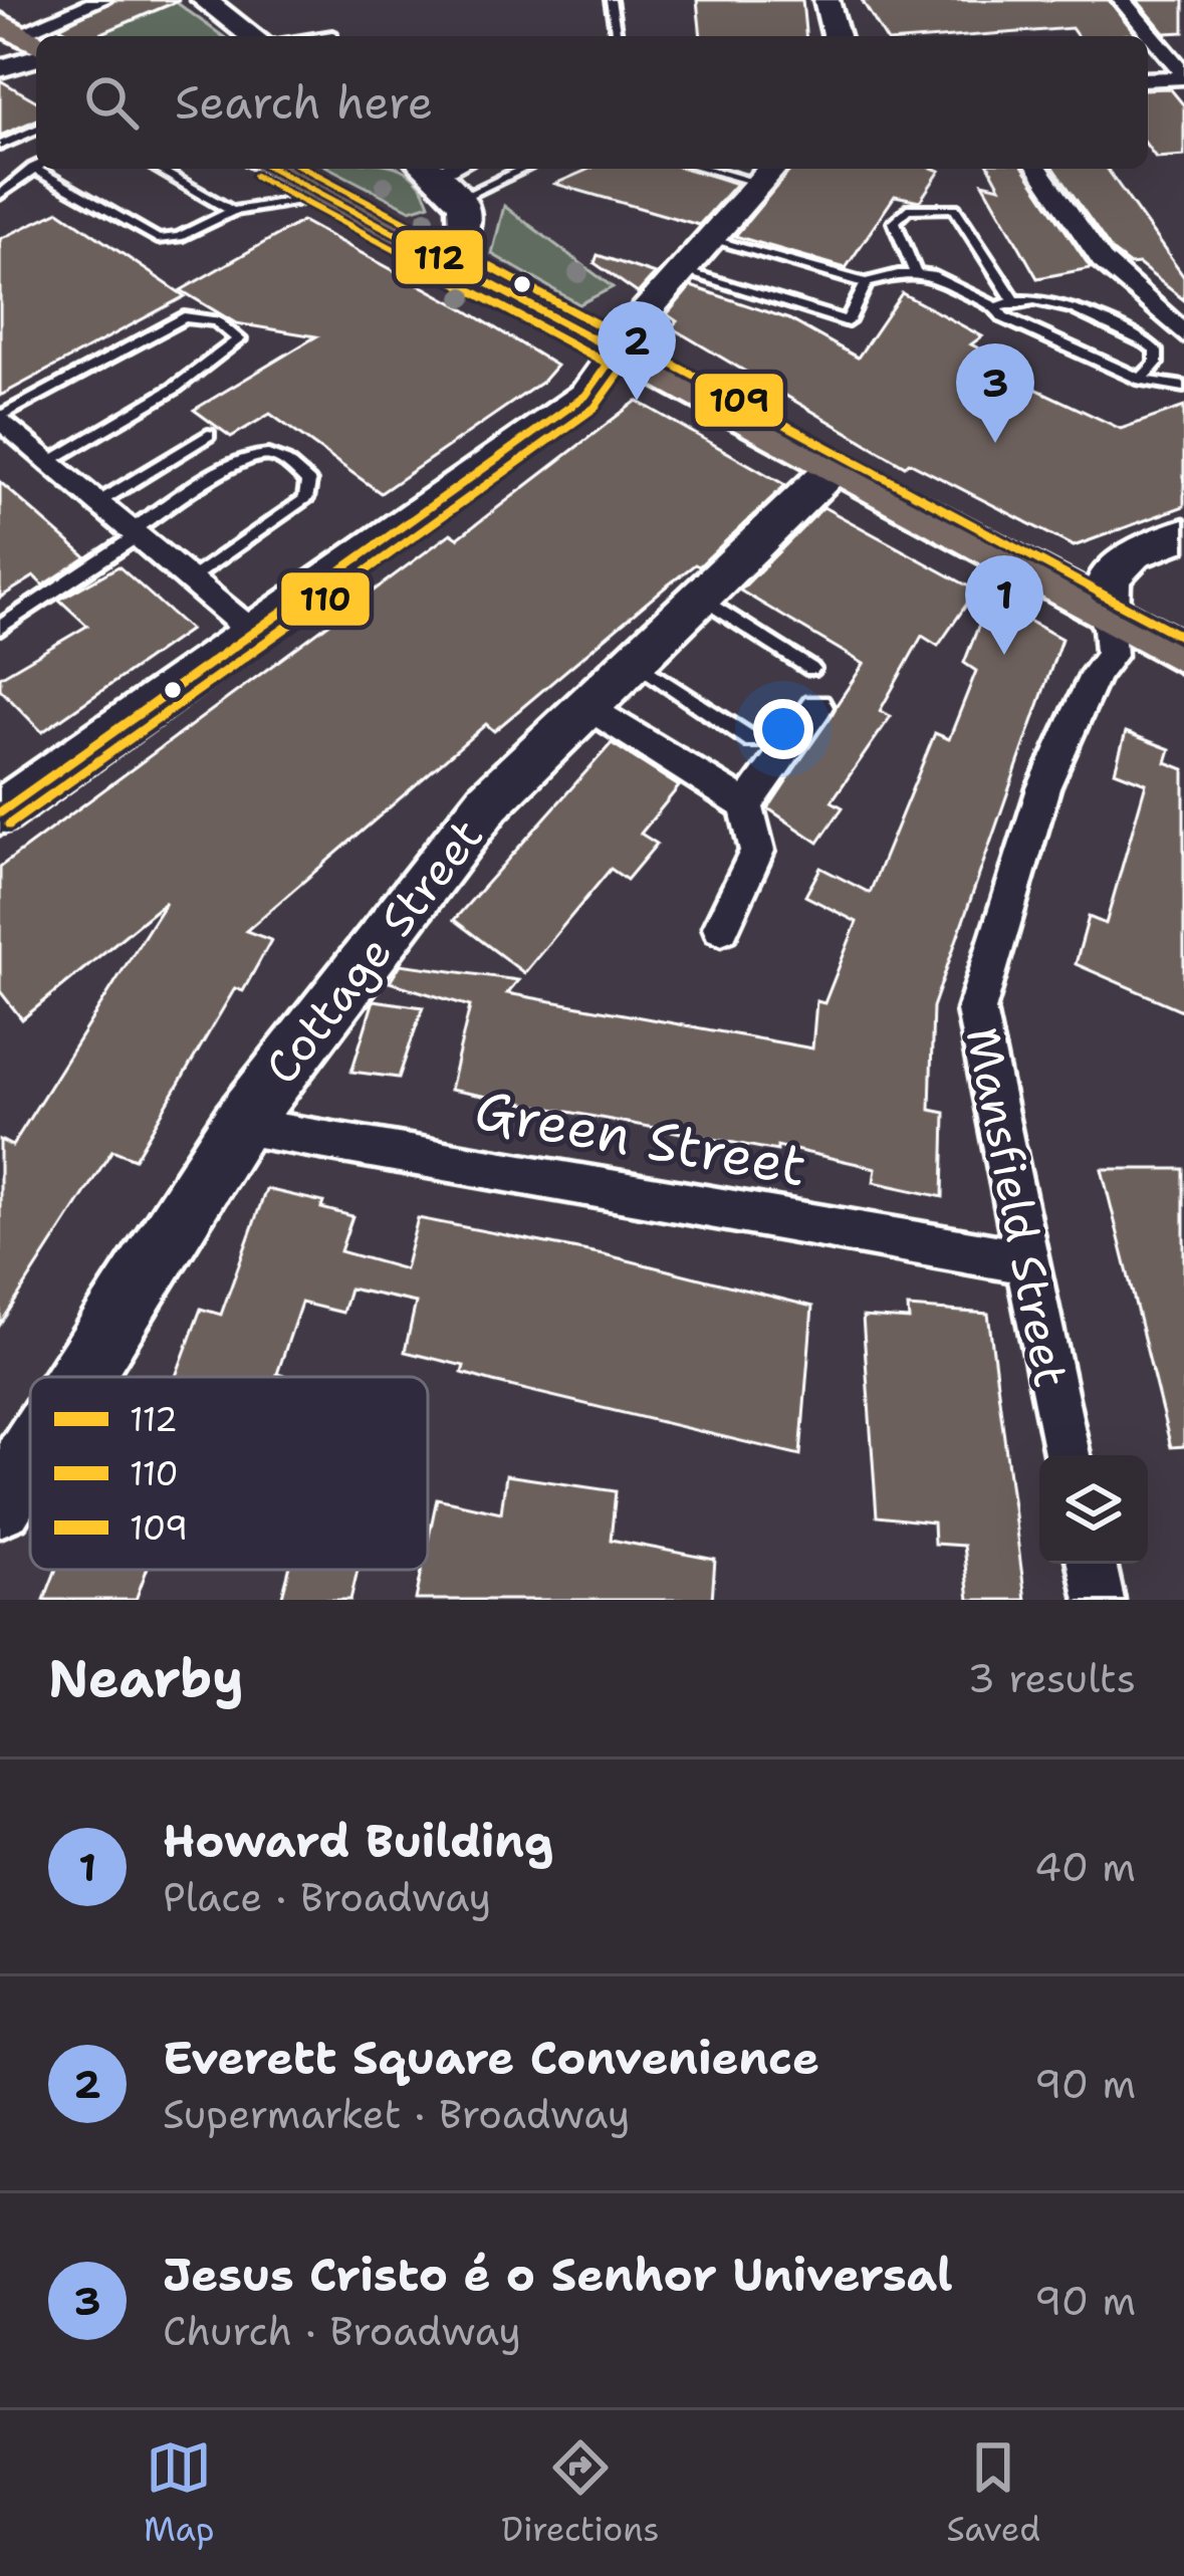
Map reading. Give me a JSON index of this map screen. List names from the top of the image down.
{
  "streets": {
    "street": ["Cottage Street", "Green Street", "Mansfield Street"]
  },
  "crossings": [
    ["Cottage Street", "Green Street"],
    ["Green Street", "Mansfield Street"]
  ],
  "lines": ["transit line 112", "transit line 109", "transit line 110"],
  "legend": ["112", "110", "109"],
  "page": {
    "search": "Search here",
    "pins": ["2", "3", "1"],
    "heading": ["Nearby", "3 results"],
    "list": [
      {
        "mark": "1",
        "name": "Howard Building",
        "note": "Place · Broadway",
        "value": "40 m"
      },
      {
        "mark": "2",
        "name": "Everett Square Convenience",
        "note": "Supermarket · Broadway",
        "value": "90 m"
      },
      {
        "mark": "3",
        "name": "Jesus Cristo é o Senhor Universal",
        "note": "Church · Broadway",
        "value": "90 m"
      }
    ],
    "nav": ["Map", "Directions", "Saved"]
  }
}
